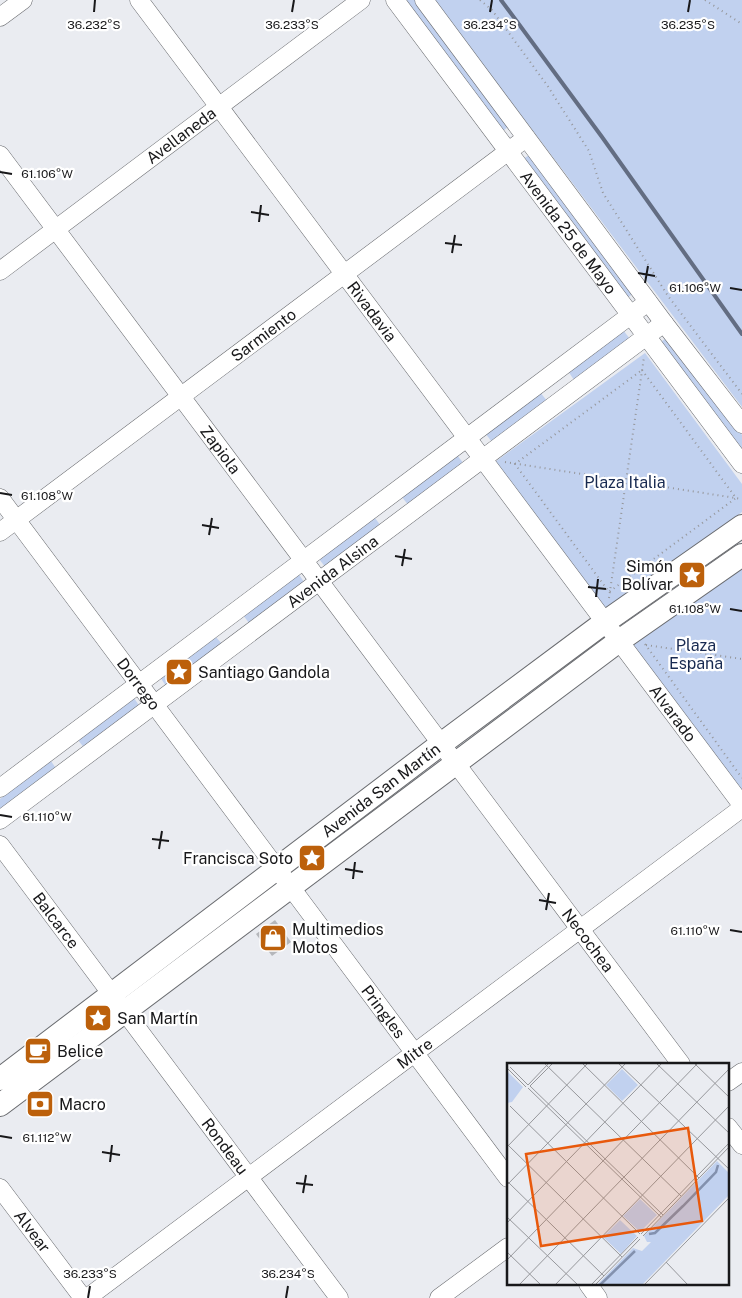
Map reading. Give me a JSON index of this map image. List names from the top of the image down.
{
  "streets": {
    "main road": ["Avenida San Martín"],
    "street": [
      "Avellaneda",
      "Avenida 25 de Mayo",
      "Rivadavia",
      "Sarmiento",
      "Zapiola",
      "Avenida Alsina",
      "Dorrego",
      "Alvarado",
      "Balcarce",
      "Necochea",
      "Pringles",
      "Mitre",
      "Rondeau",
      "Alvear"
    ]
  },
  "crossings": [
    ["Avellaneda", "Rivadavia"],
    ["Avellaneda", "Zapiola"],
    ["Avenida 25 de Mayo", "Sarmiento"],
    ["Avenida 25 de Mayo", "Avenida Alsina"],
    ["Rivadavia", "Sarmiento"],
    ["Rivadavia", "Avenida Alsina"],
    ["Rivadavia", "Alvarado"],
    ["Rivadavia", "Avenida San Martín"],
    ["Sarmiento", "Zapiola"],
    ["Sarmiento", "Dorrego"],
    ["Zapiola", "Avenida Alsina"],
    ["Zapiola", "Avenida San Martín"],
    ["Zapiola", "Necochea"],
    ["Avenida Alsina", "Dorrego"],
    ["Dorrego", "Avenida San Martín"],
    ["Dorrego", "Pringles"],
    ["Alvarado", "Avenida San Martín"],
    ["Alvarado", "Mitre"],
    ["Avenida San Martín", "Balcarce"],
    ["Avenida San Martín", "Necochea"],
    ["Avenida San Martín", "Pringles"],
    ["Avenida San Martín", "Rondeau"],
    ["Balcarce", "Rondeau"],
    ["Necochea", "Mitre"],
    ["Pringles", "Mitre"],
    ["Mitre", "Rondeau"]
  ],
  "parks": ["Plaza Italia", "Plaza España"],
  "places": {
    "place": [
      "Simón Bolívar",
      "Santiago Gandola",
      "Francisca Soto",
      "San Martín"
    ],
    "shop": ["Multimedios Motos"],
    "cafe": ["Belice"],
    "bank": ["Macro"]
  },
  "coordinates": [
    "36.233°S",
    "36.234°S",
    "36.235°S",
    "36.232°S",
    "61.106°W",
    "61.108°W",
    "61.110°W",
    "61.112°W"
  ]
}
